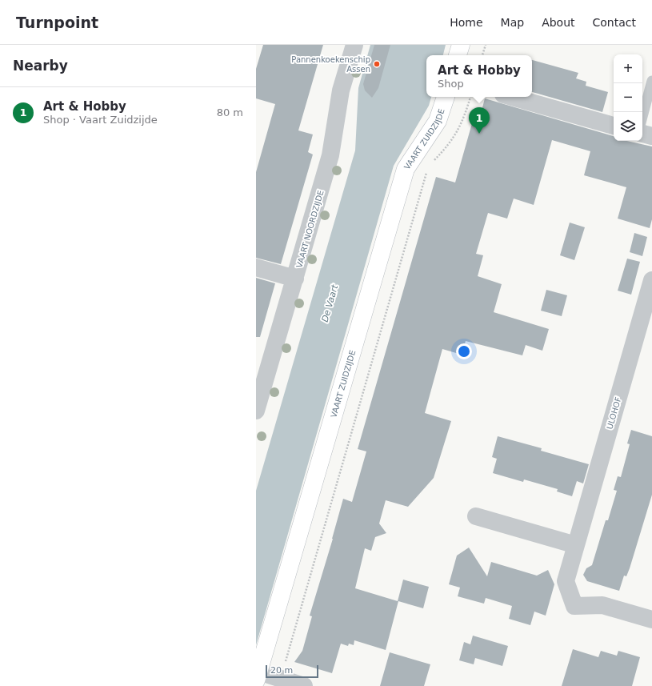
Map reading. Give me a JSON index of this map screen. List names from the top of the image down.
{
  "streets": {
    "main road": ["VAART ZUIDZIJDE"],
    "street": ["VAART NOORDZIJDE", "ULOHOF"]
  },
  "water": ["De Vaart"],
  "places": ["Pannenkoekenschip Assen"],
  "scale_bar": "20 m",
  "page": {
    "header": "Turnpoint",
    "nav": [
      "Home",
      "Map",
      "About",
      "Contact"
    ],
    "heading": "Nearby",
    "map_buttons": ["+", "−"],
    "popup": ["Art & Hobby", "Shop"],
    "list": [
      {
        "mark": "1",
        "name": "Art & Hobby",
        "note": "Shop · Vaart Zuidzijde",
        "value": "80 m"
      }
    ],
    "pins": "1",
    "scale": "20 m"
  }
}
